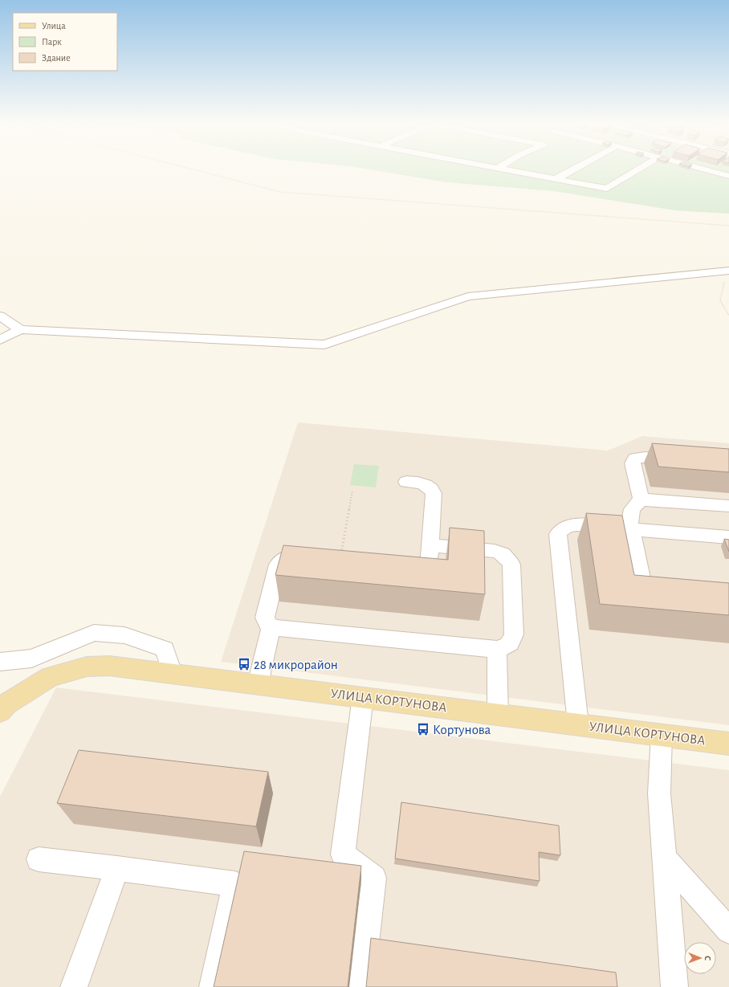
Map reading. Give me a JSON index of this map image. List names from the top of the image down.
{
  "streets": {
    "main road": ["УЛИЦА КОРТУНОВА"]
  },
  "places": {
    "bus stop": ["28 микрорайон", "Кортунова"]
  },
  "legend": ["Улица", "Парк", "Здание"],
  "north": "right"
}
